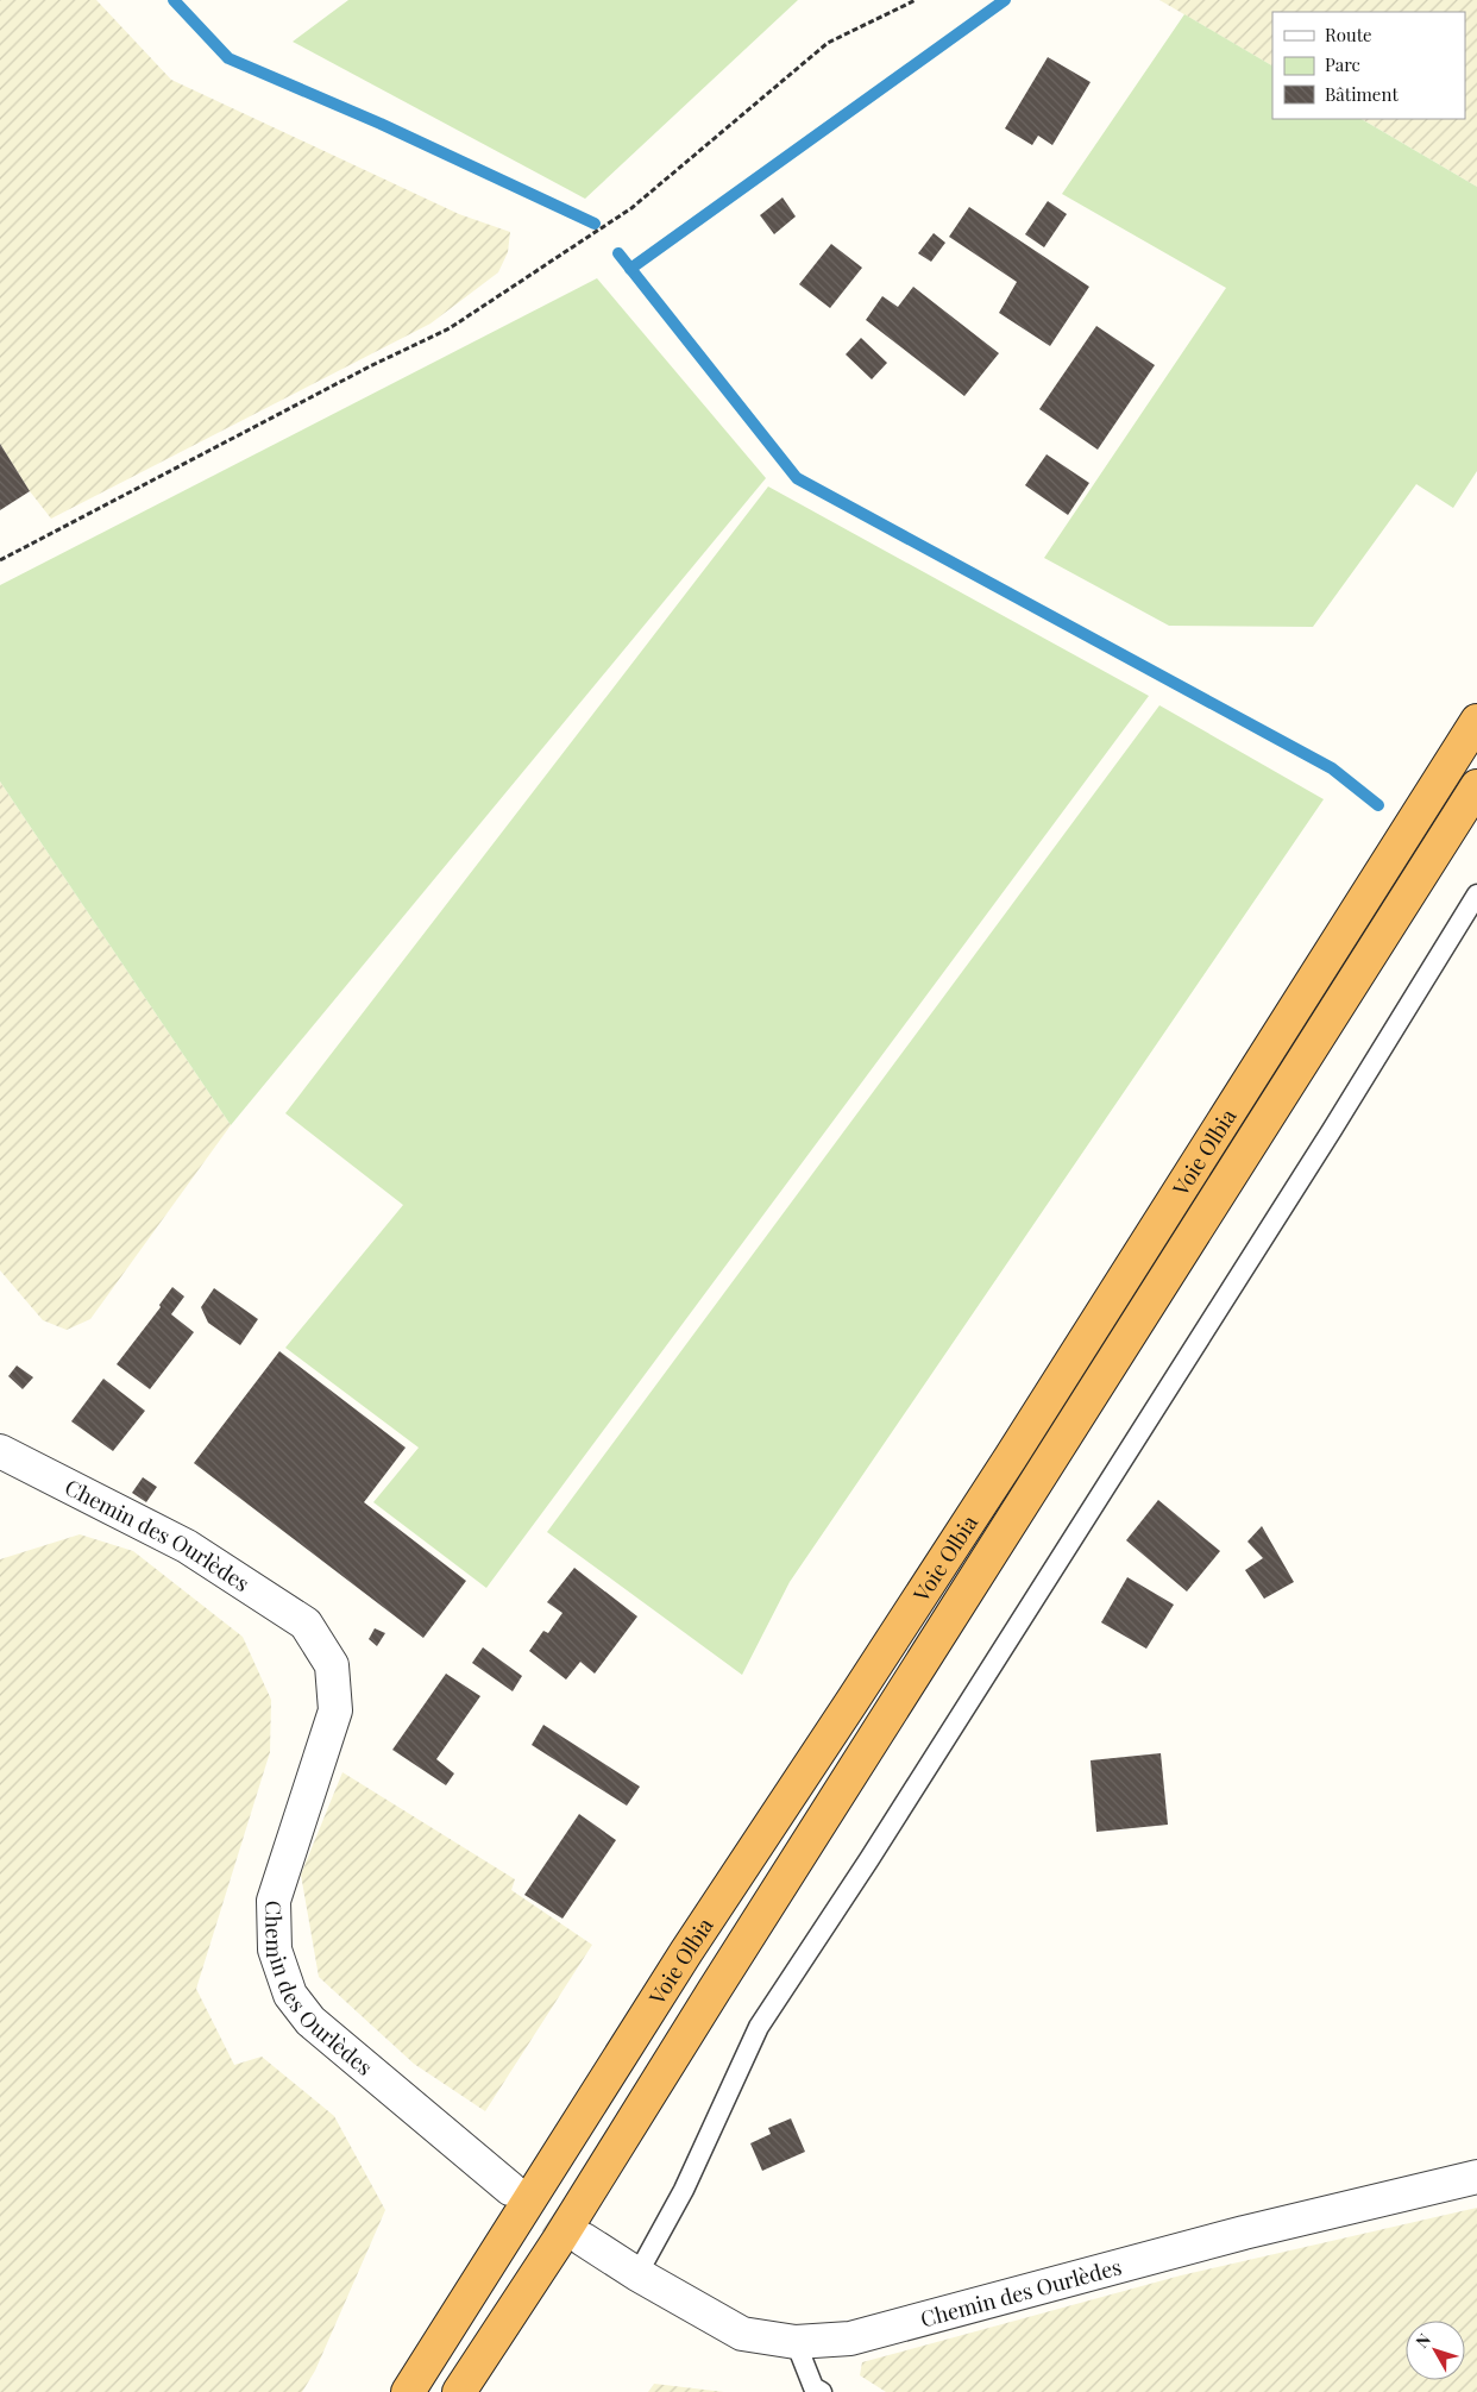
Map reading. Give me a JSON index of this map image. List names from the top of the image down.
{
  "streets": {
    "highway": ["Voie Olbia"],
    "street": ["Chemin des Ourlèdes"]
  },
  "legend": ["Route", "Parc", "Bâtiment"],
  "north": "top left"
}
